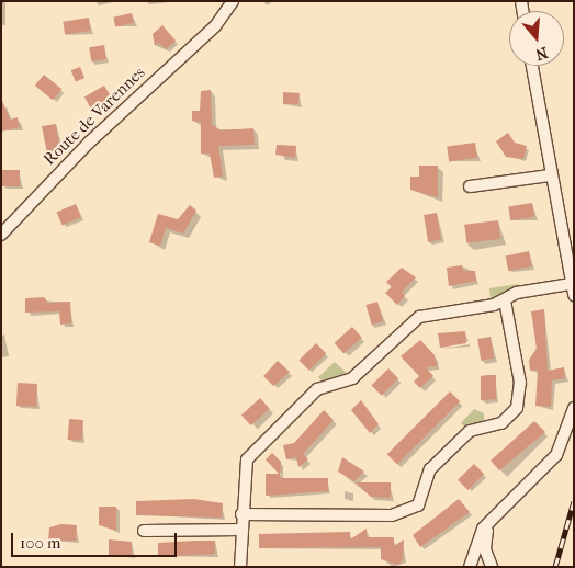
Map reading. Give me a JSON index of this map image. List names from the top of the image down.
{
  "streets": {
    "street": ["Route de Varennes"]
  },
  "scale_bar": "100 m",
  "north": "bottom"
}
